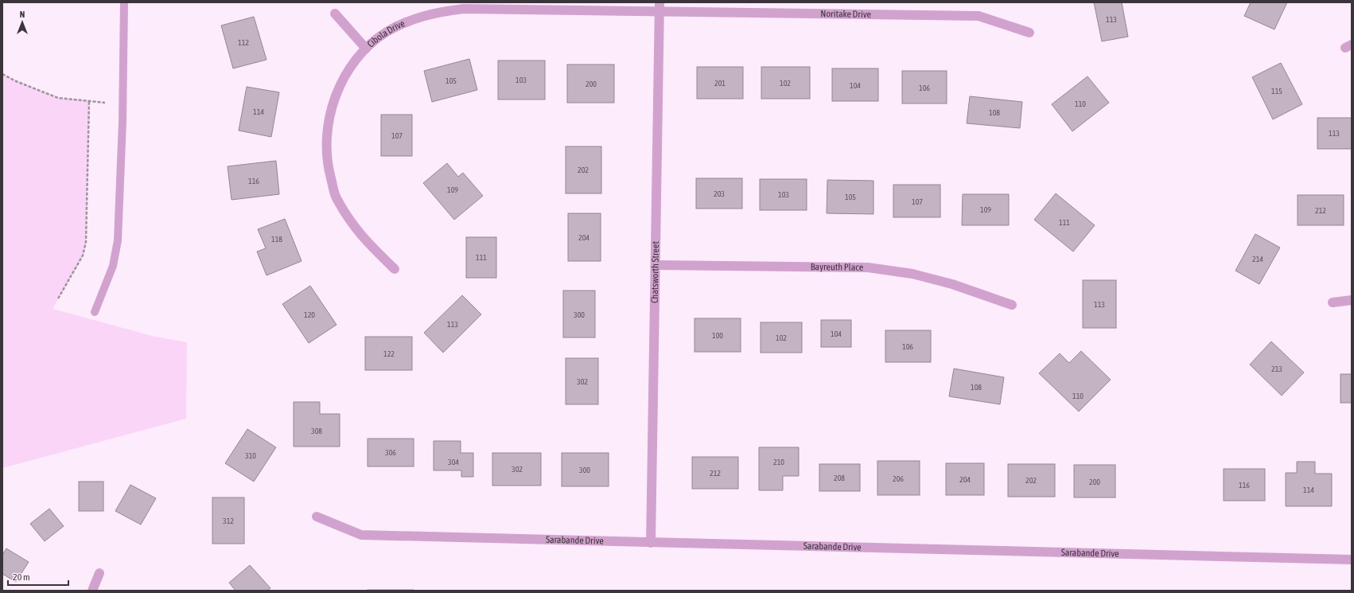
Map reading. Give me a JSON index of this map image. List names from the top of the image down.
{
  "streets": {
    "street": [
      "Noritake Drive",
      "Cibola Drive",
      "Bayreuth Place",
      "Chatsworth Street",
      "Sarabande Drive"
    ]
  },
  "crossings": [
    ["Noritake Drive", "Cibola Drive"],
    ["Noritake Drive", "Chatsworth Street"],
    ["Cibola Drive", "Chatsworth Street"],
    ["Bayreuth Place", "Chatsworth Street"],
    ["Chatsworth Street", "Sarabande Drive"]
  ],
  "house_numbers": [
    "113",
    "112",
    "103",
    "105",
    "201",
    "102",
    "200",
    "104",
    "106",
    "115",
    "110",
    "114",
    "108",
    "113",
    "107",
    "202",
    "116",
    "109",
    "203",
    "103",
    "105",
    "107",
    "109",
    "212",
    "111",
    "204",
    "118",
    "111",
    "214",
    "113",
    "120",
    "300",
    "113",
    "104",
    "100",
    "102",
    "106",
    "122",
    "213",
    "302",
    "108",
    "110",
    "308",
    "306",
    "310",
    "304",
    "210",
    "302",
    "300",
    "212",
    "208",
    "206",
    "204",
    "202",
    "200",
    "116",
    "114",
    "312"
  ],
  "scale_bar": "20 m",
  "north": "top"
}
